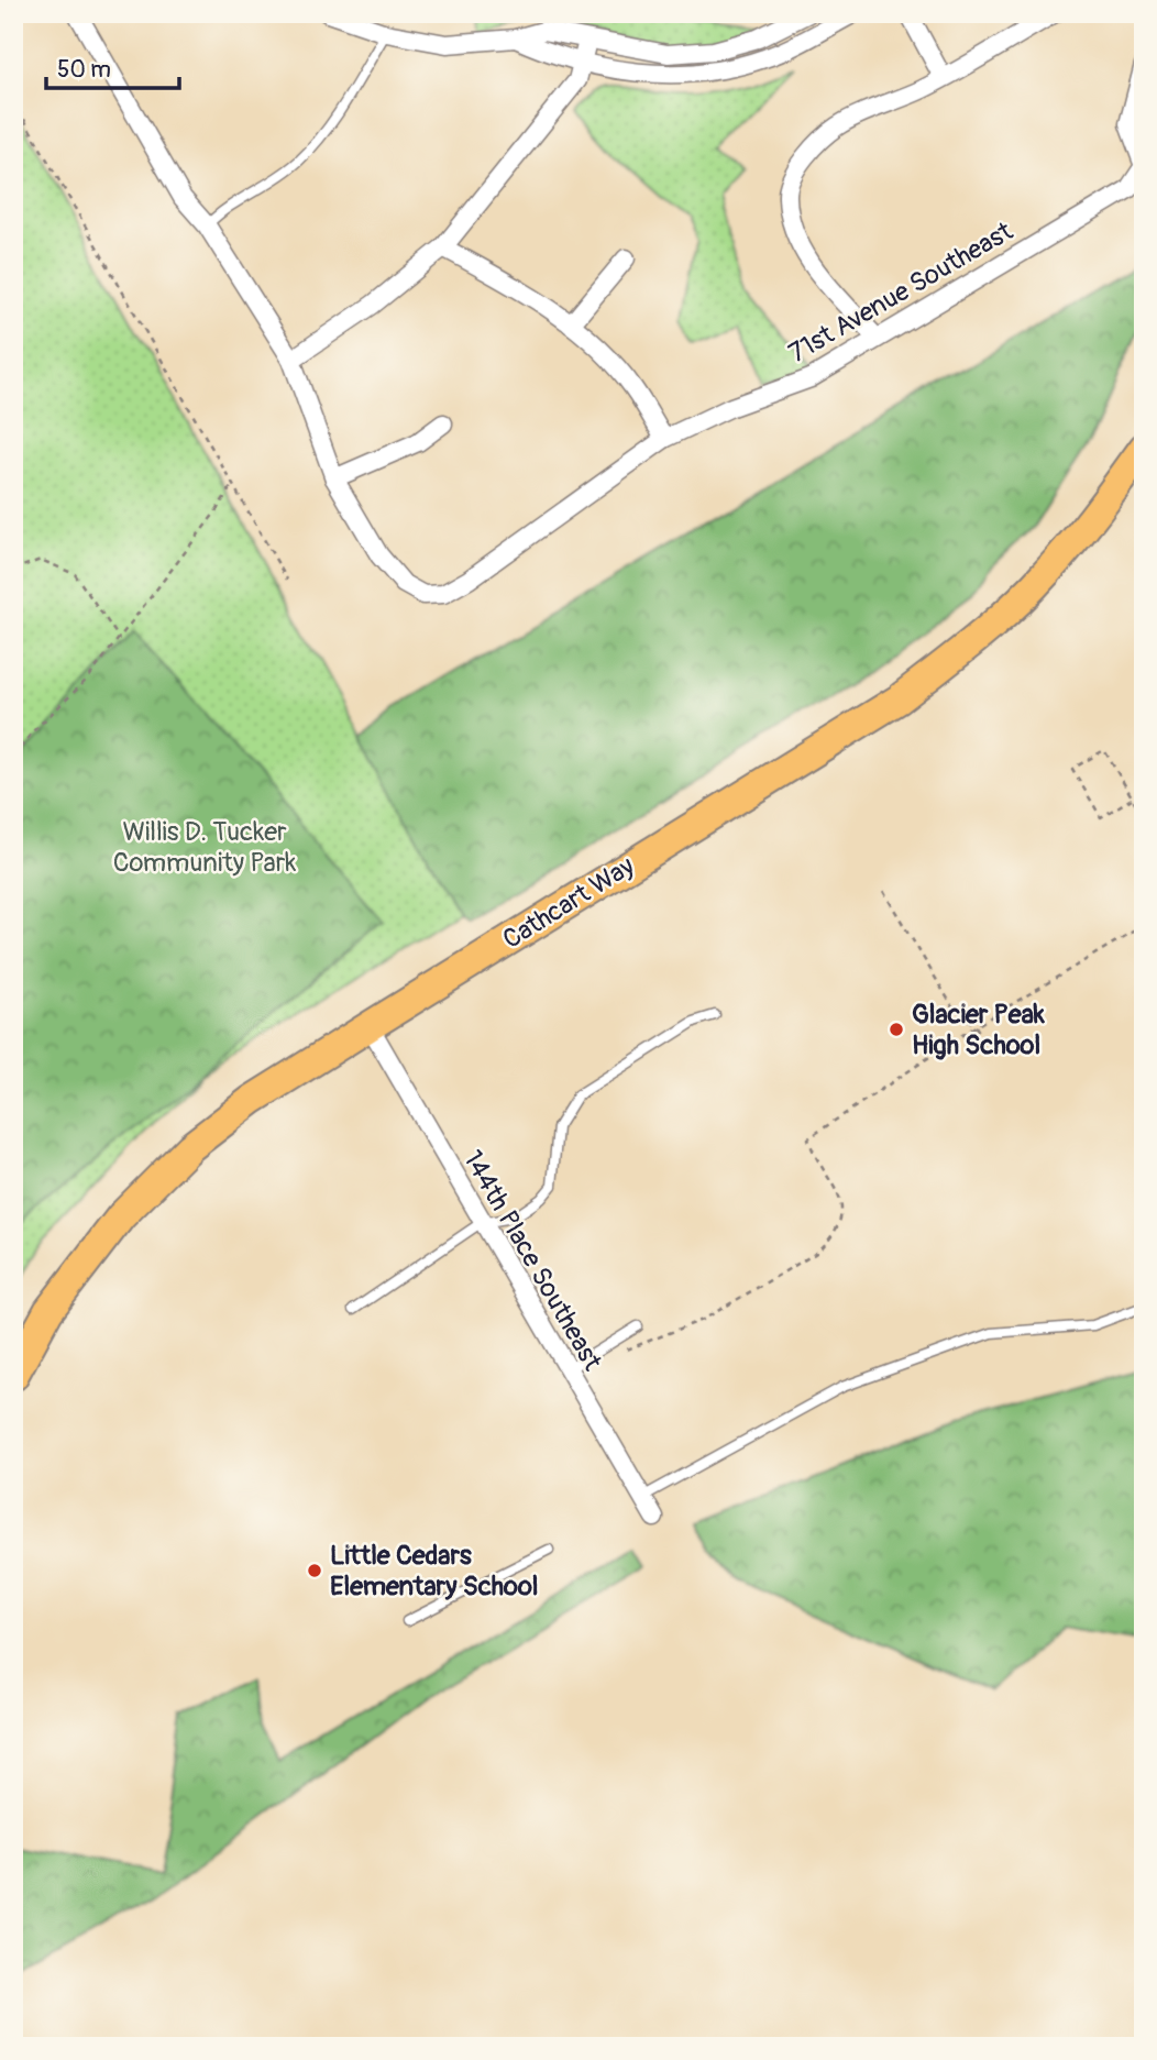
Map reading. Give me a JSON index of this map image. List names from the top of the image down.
{
  "streets": {
    "main road": ["Cathcart Way"],
    "street": ["71st Avenue Southeast", "144th Place Southeast"]
  },
  "crossings": [
    ["Cathcart Way", "144th Place Southeast"]
  ],
  "parks": ["Willis D. Tucker Community Park"],
  "places": ["Glacier Peak High School", "Little Cedars Elementary School"],
  "scale_bar": "50 m"
}
